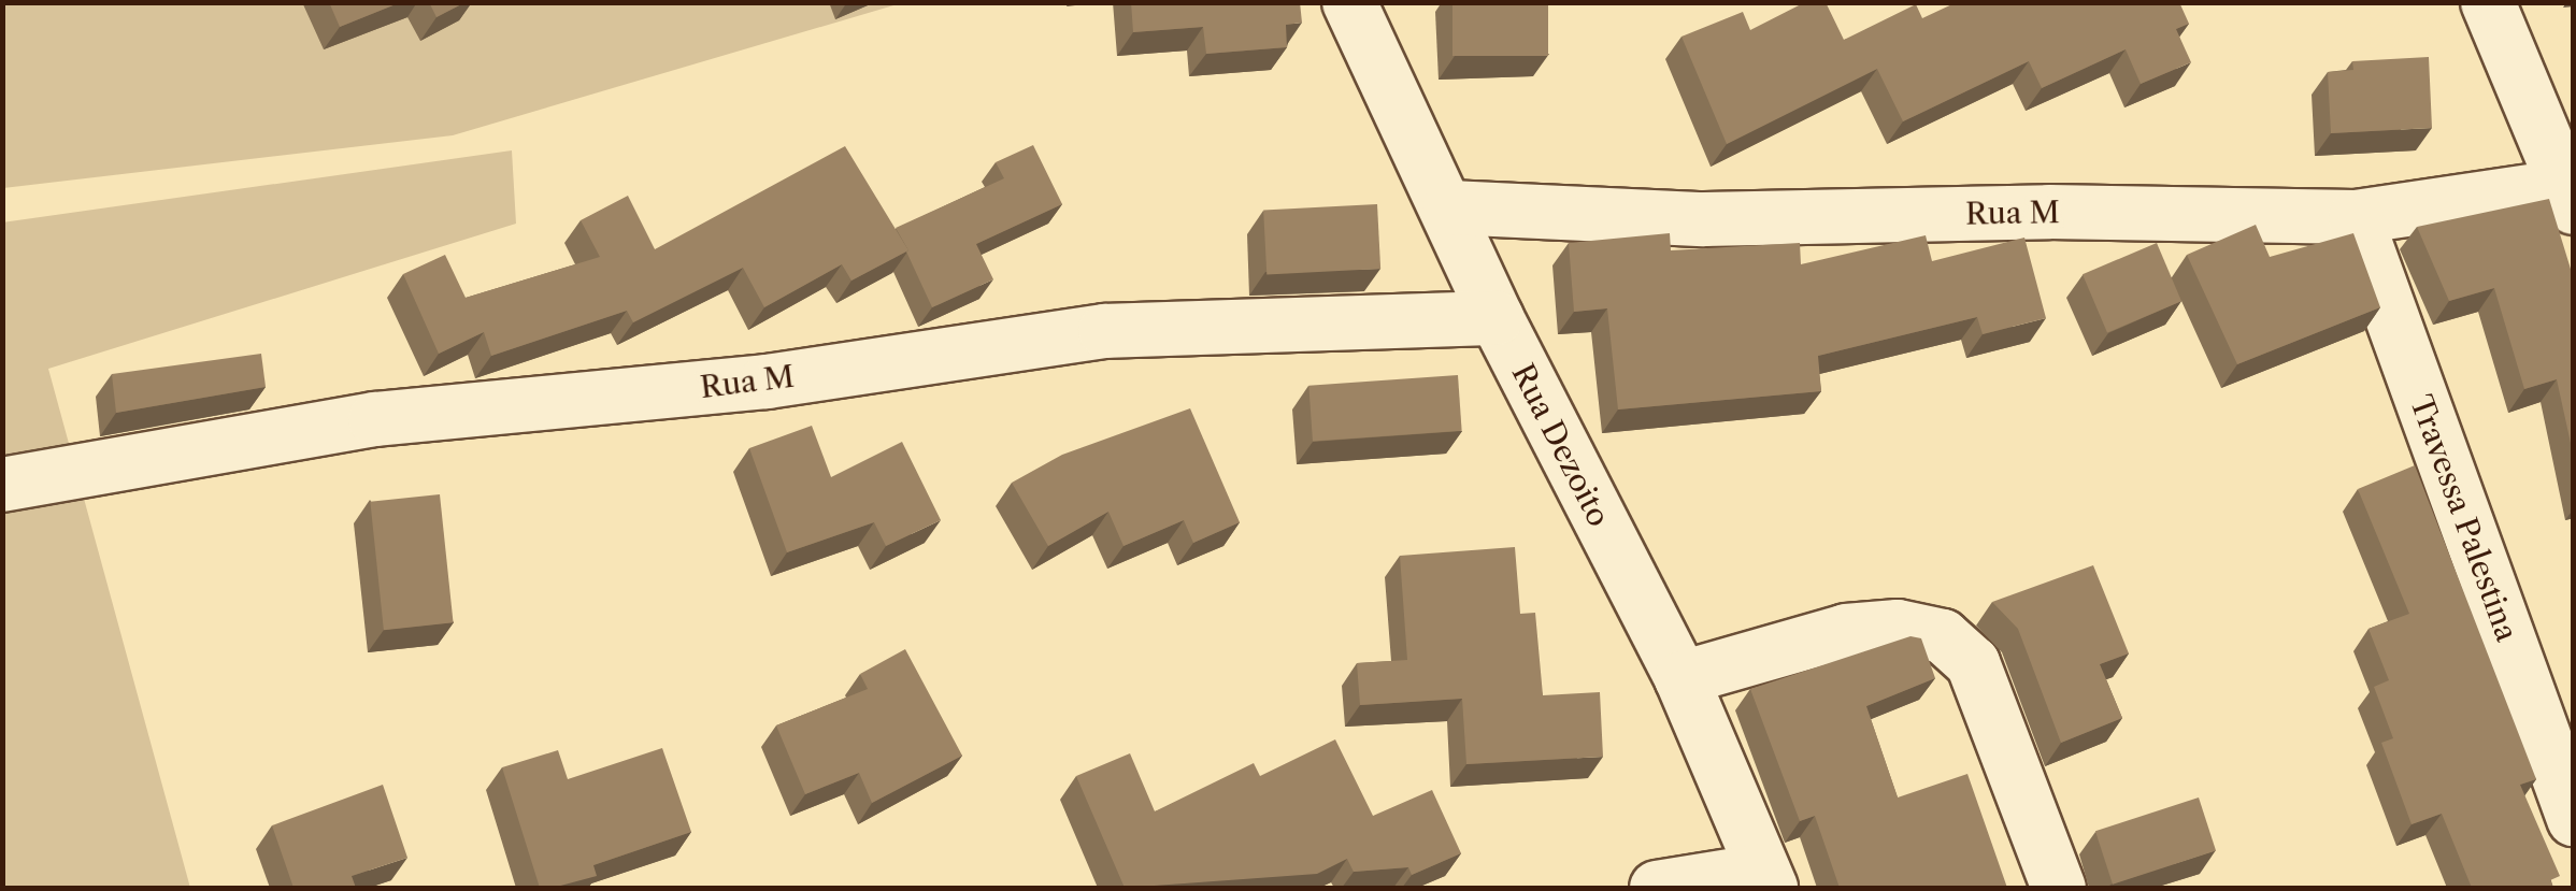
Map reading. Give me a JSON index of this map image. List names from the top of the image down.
{
  "streets": {
    "street": ["Rua M", "Rua Dezoito", "Travessa Palestina"]
  },
  "crossings": [
    ["Rua M", "Rua Dezoito"],
    ["Rua M", "Travessa Palestina"]
  ]
}
